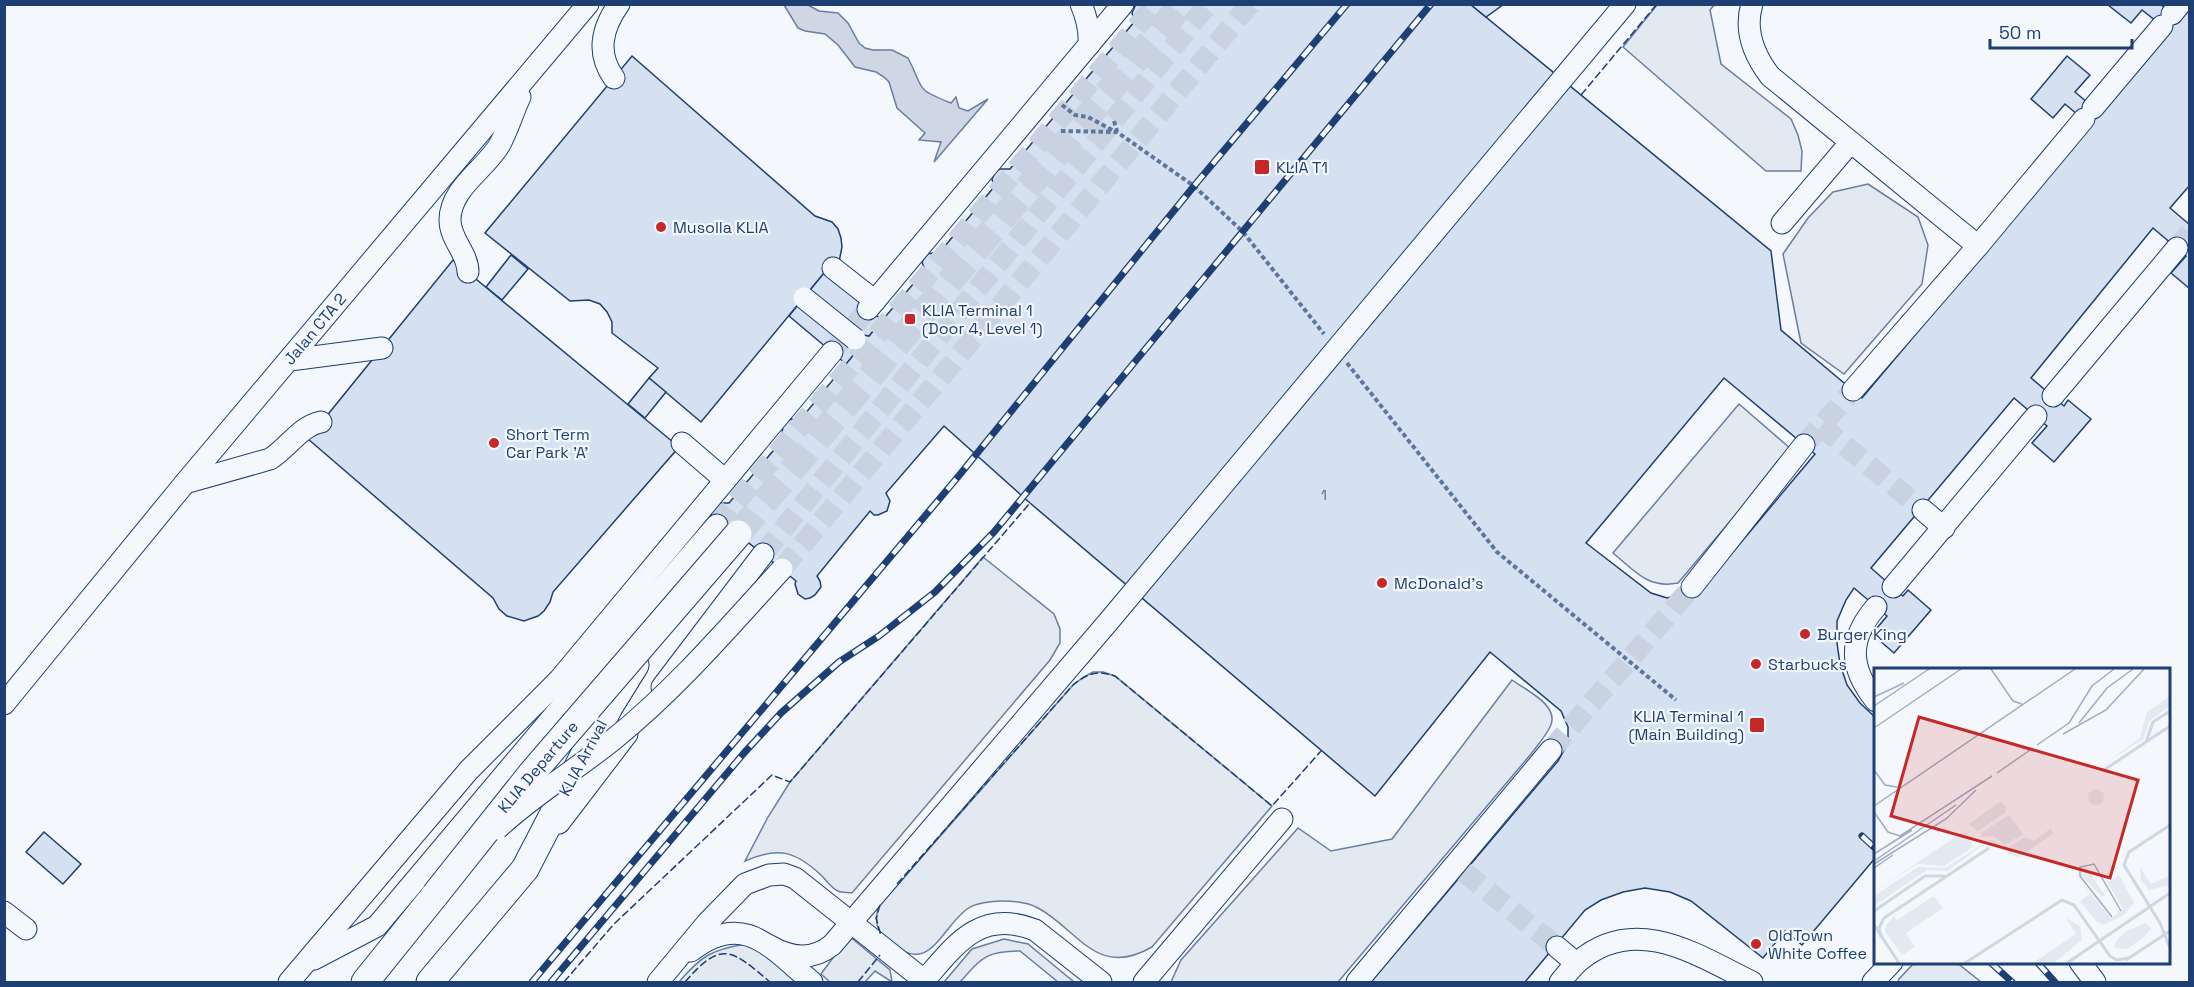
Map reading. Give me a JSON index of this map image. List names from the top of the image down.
{
  "streets": {
    "main road": ["KLIA Arrival", "KLIA Departure"],
    "street": ["Jalan CTA 2"]
  },
  "crossings": [
    ["KLIA Arrival", "KLIA Departure"]
  ],
  "places": {
    "transit": ["KLIA T1", "KLIA Terminal 1 (Door 4, Level 1)", "KLIA Terminal 1 (Main Building)"],
    "other": [
      "Musolla KLIA",
      "Short Term Car Park 'A'",
      "McDonald's",
      "Burger King",
      "Starbucks",
      "OldTown White Coffee"
    ]
  },
  "house_numbers": ["1"],
  "scale_bar": "50 m"
}
